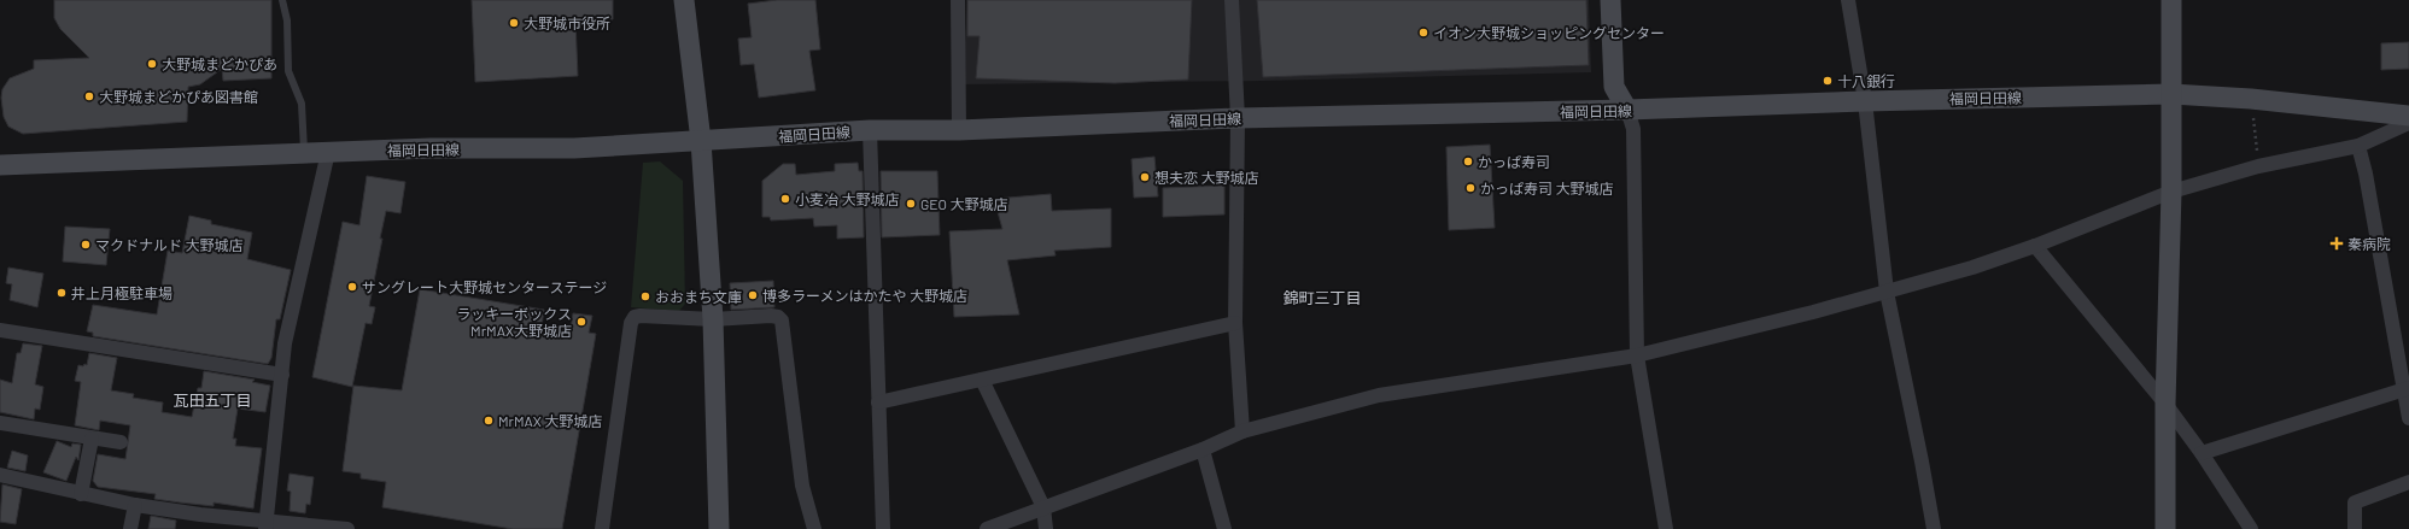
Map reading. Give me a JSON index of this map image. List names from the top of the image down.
{
  "streets": {
    "main road": ["福岡日田線"]
  },
  "districts": ["錦町三丁目", "瓦田五丁目"],
  "places": {
    "other": [
      "大野城市役所",
      "イオン大野城ショッピングセンター",
      "大野城まどかぴあ",
      "十八銀行",
      "大野城まどかぴあ図書館",
      "かっぱ寿司",
      "想夫恋 大野城店",
      "かっぱ寿司 大野城店",
      "小麦冶 大野城店",
      "GEO 大野城店",
      "マクドナルド 大野城店",
      "サングレート大野城センターステージ",
      "井上月極駐車場",
      "博多ラーメンはかたや 大野城店",
      "おおまち文庫",
      "ラッキーボックス MrMAX大野城店",
      "MrMAX 大野城店"
    ],
    "health": ["秦病院"]
  }
}
